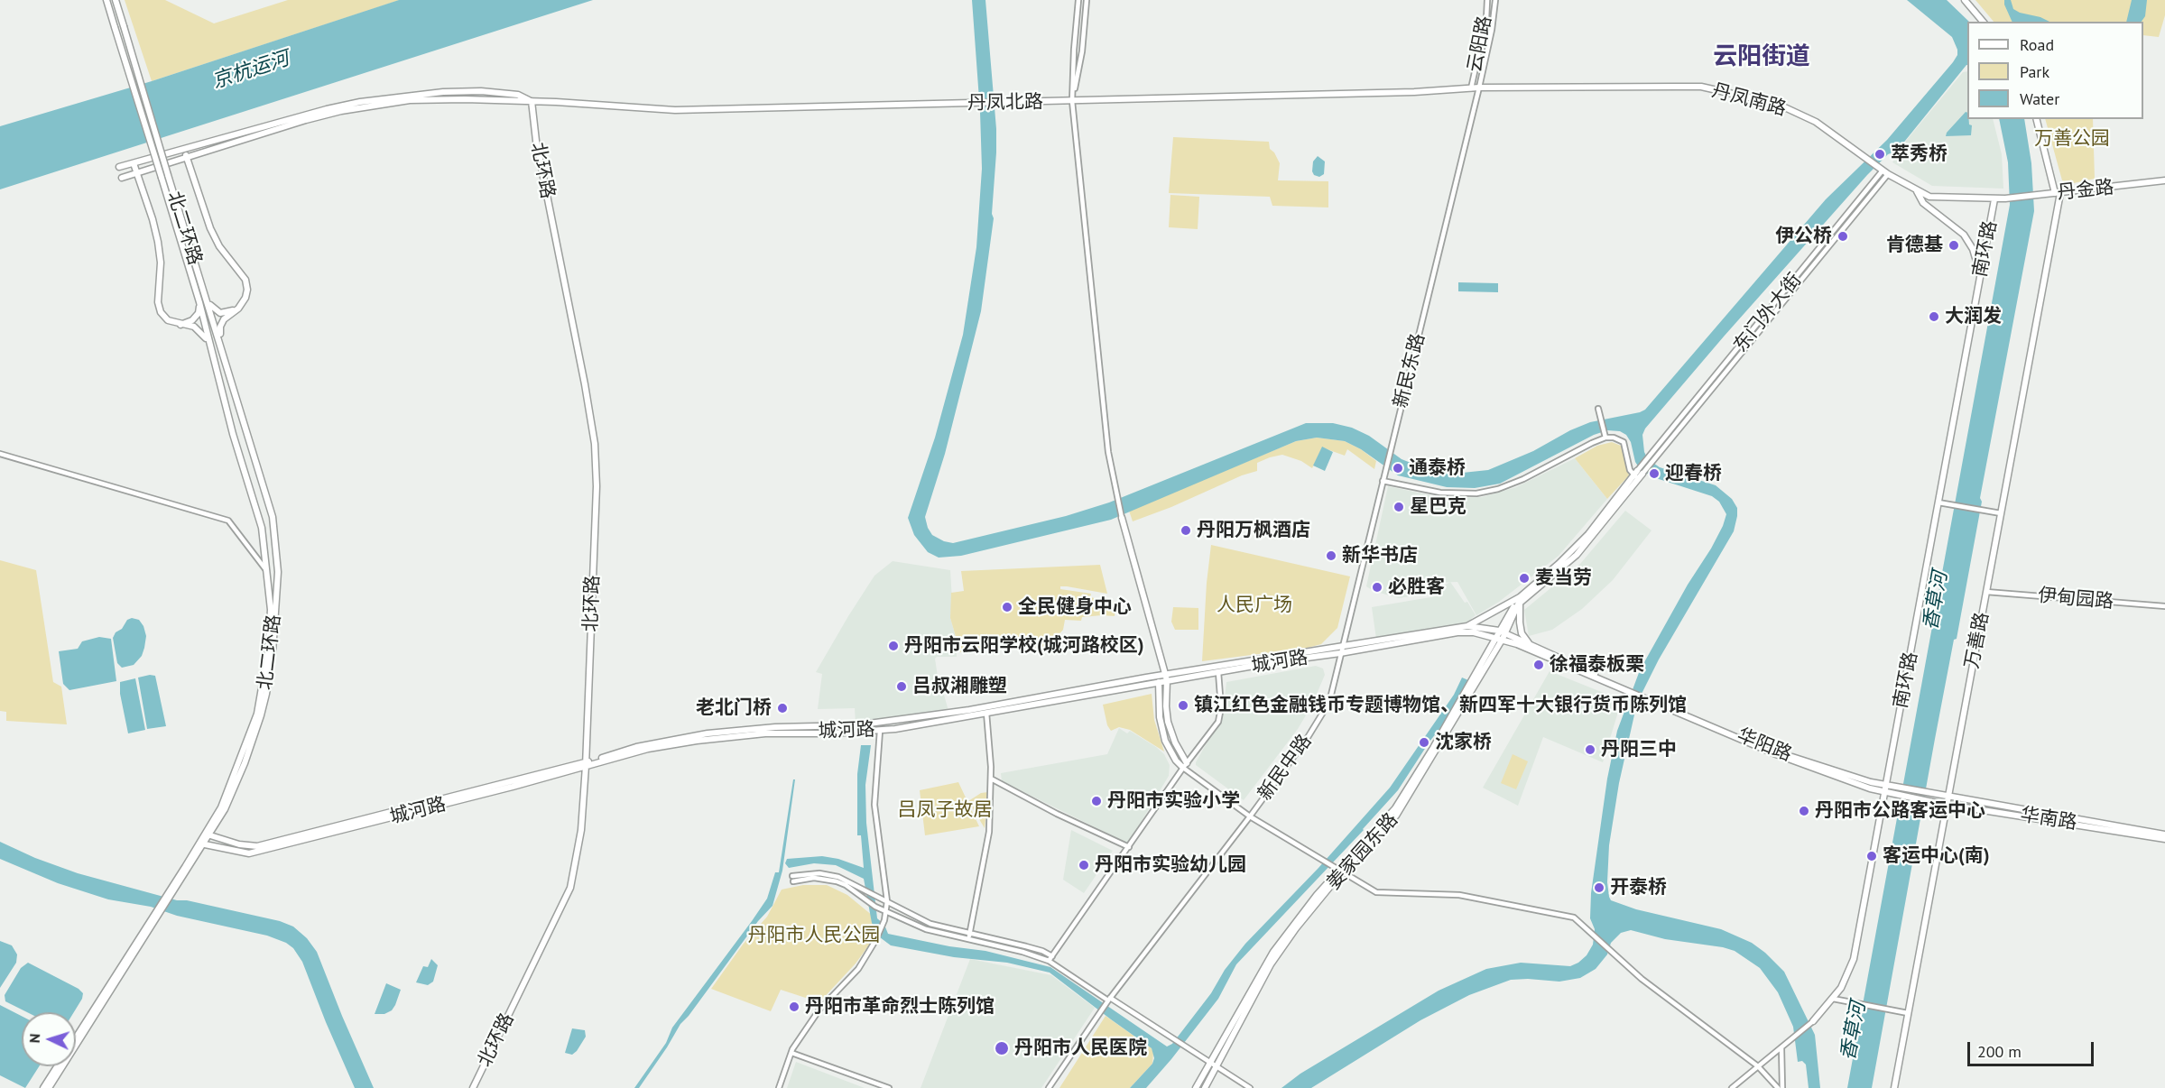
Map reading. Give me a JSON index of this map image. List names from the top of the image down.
{
  "streets": {
    "main road": [
      "丹凤南路",
      "丹凤北路",
      "北环路",
      "丹金路",
      "北二环路",
      "南环路",
      "万善路",
      "城河路",
      "华阳路",
      "华南路",
      "姜家园东路"
    ],
    "street": [
      "云阳路",
      "东门外大街",
      "新民东路",
      "伊甸园路",
      "新民中路"
    ]
  },
  "crossings": [
    ["云阳路", "丹凤南路"],
    ["云阳路", "丹凤北路"],
    ["云阳路", "新民东路"],
    ["丹凤南路", "丹凤北路"],
    ["丹凤南路", "丹金路"],
    ["丹凤南路", "南环路"],
    ["丹凤南路", "东门外大街"],
    ["丹凤南路", "新民东路"],
    ["丹凤北路", "北环路"],
    ["丹凤北路", "新民东路"],
    ["北环路", "城河路"],
    ["丹金路", "南环路"],
    ["丹金路", "万善路"],
    ["北二环路", "城河路"],
    ["南环路", "华阳路"],
    ["南环路", "华南路"],
    ["新民东路", "城河路"],
    ["新民东路", "新民中路"],
    ["伊甸园路", "万善路"],
    ["万善路", "华南路"],
    ["城河路", "新民中路"],
    ["城河路", "姜家园东路"],
    ["华阳路", "华南路"]
  ],
  "districts": ["云阳街道"],
  "water": ["京杭运河", "香草河"],
  "parks": [
    "万善公园",
    "人民广场",
    "吕凤子故居",
    "丹阳市人民公园"
  ],
  "places": [
    "萃秀桥",
    "伊公桥",
    "肯德基",
    "大润发",
    "通泰桥",
    "迎春桥",
    "星巴克",
    "丹阳万枫酒店",
    "新华书店",
    "麦当劳",
    "必胜客",
    "全民健身中心",
    "丹阳市云阳学校(城河路校区)",
    "徐福泰板栗",
    "吕叔湘雕塑",
    "镇江红色金融钱币专题博物馆、新四军十大银行货币陈列馆",
    "老北门桥",
    "沈家桥",
    "丹阳三中",
    "丹阳市实验小学",
    "丹阳市公路客运中心",
    "客运中心(南)",
    "丹阳市实验幼儿园",
    "开泰桥",
    "丹阳市革命烈士陈列馆",
    "丹阳市人民医院"
  ],
  "legend": ["Road", "Park", "Water"],
  "scale_bar": "200 m",
  "north": "left"
}
